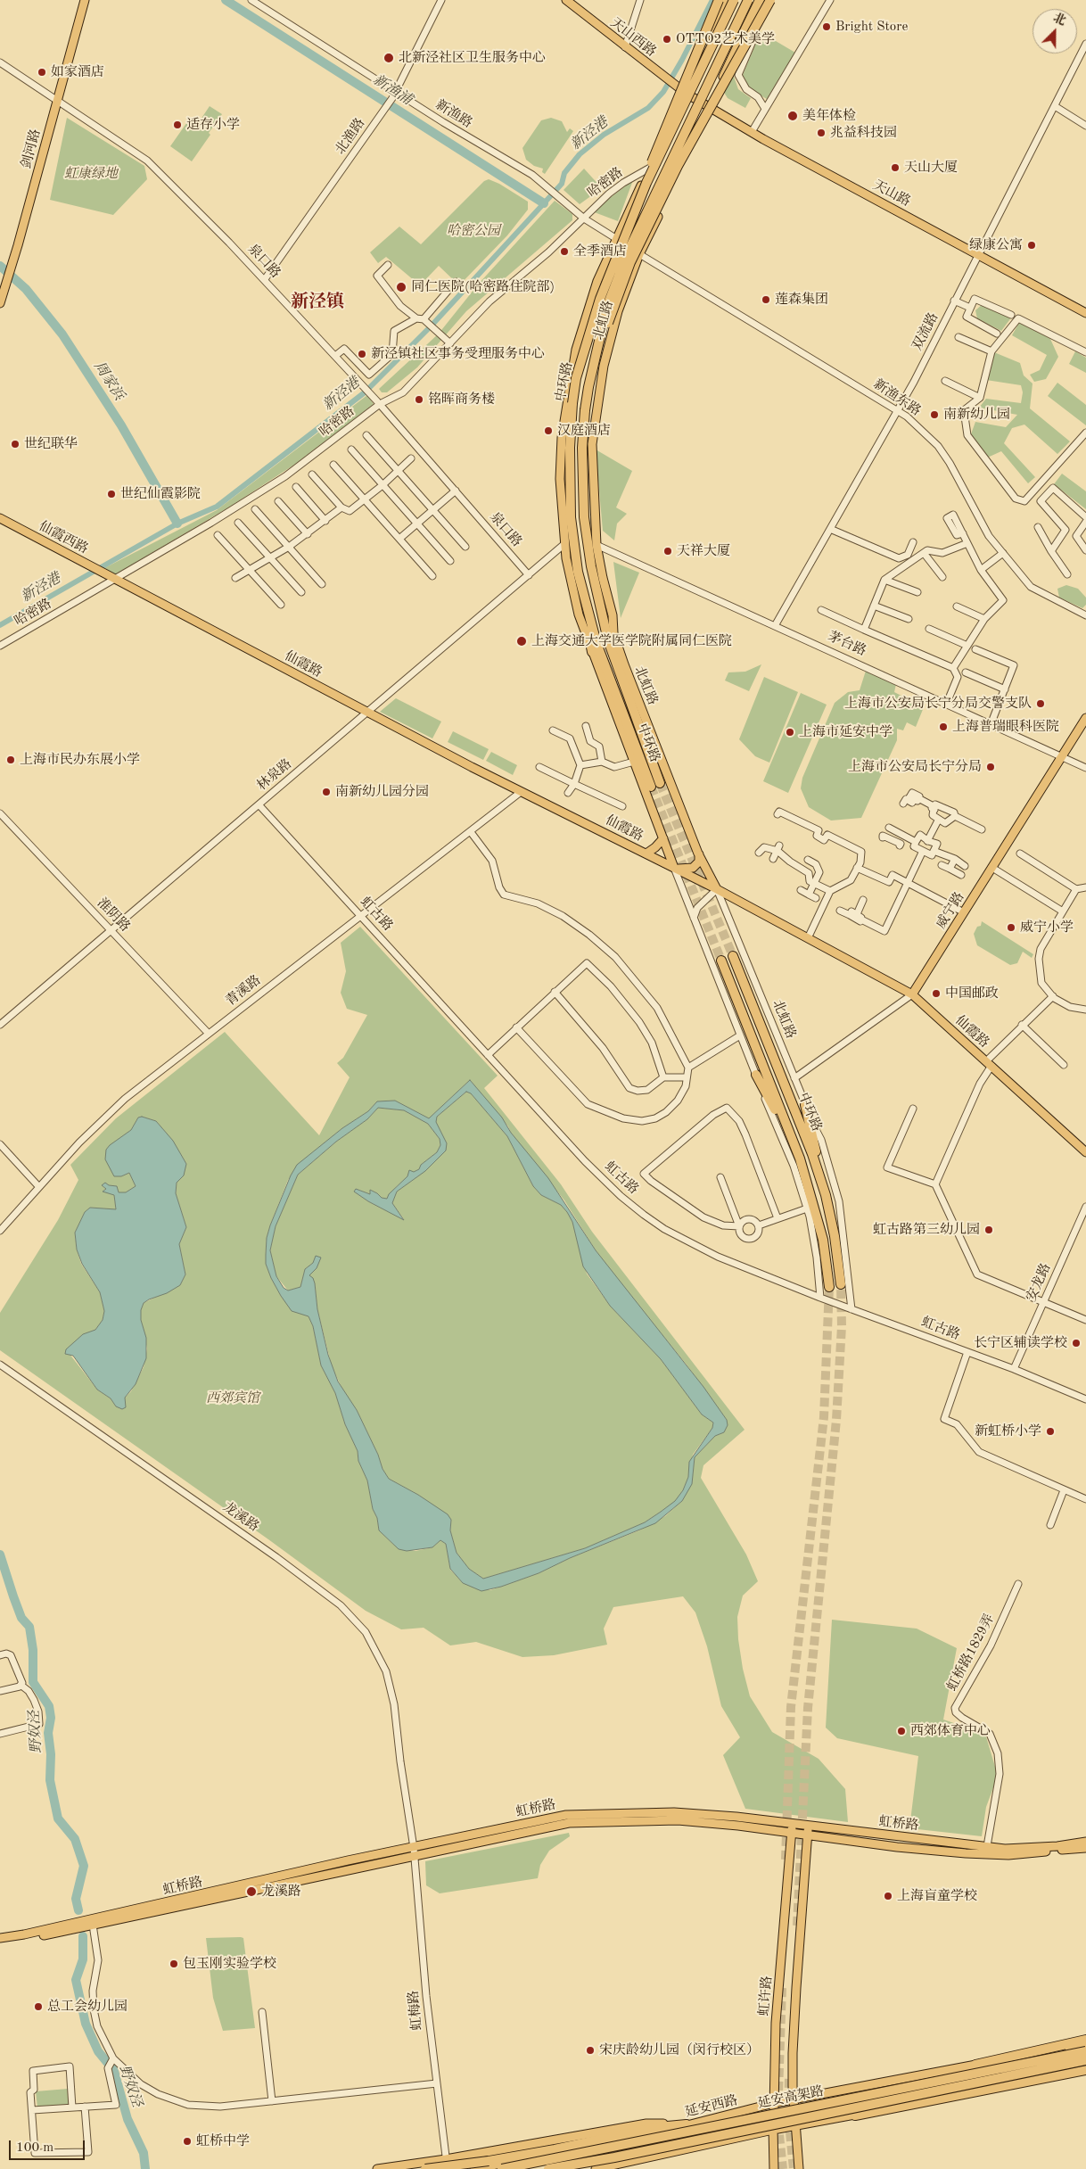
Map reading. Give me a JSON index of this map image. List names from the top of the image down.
{
  "streets": {
    "highway": ["中环路", "延安高架路"],
    "main road": [
      "天山西路",
      "剑河路",
      "天山路",
      "北虹路",
      "仙霞西路",
      "仙霞路",
      "威宁路",
      "虹桥路",
      "虹许路",
      "延安西路"
    ],
    "street": [
      "新渔路",
      "北渔路",
      "哈密路",
      "泉口路",
      "双流路",
      "新渔东路",
      "茅台路",
      "林泉路",
      "虹古路",
      "淮阴路",
      "青溪路",
      "安龙路",
      "龙溪路",
      "虹桥路1829弄",
      "虹梅路"
    ]
  },
  "crossings": [
    ["天山西路", "天山路"],
    ["天山西路", "北虹路"],
    ["新渔路", "北渔路"],
    ["新渔路", "哈密路"],
    ["新渔路", "北虹路"],
    ["新渔路", "新渔东路"],
    ["北渔路", "泉口路"],
    ["剑河路", "泉口路"],
    ["哈密路", "泉口路"],
    ["哈密路", "北虹路"],
    ["哈密路", "仙霞西路"],
    ["哈密路", "仙霞路"],
    ["天山路", "北虹路"],
    ["天山路", "双流路"],
    ["泉口路", "林泉路"],
    ["北虹路", "新渔东路"],
    ["北虹路", "茅台路"],
    ["北虹路", "仙霞路"],
    ["北虹路", "林泉路"],
    ["北虹路", "威宁路"],
    ["北虹路", "虹古路"],
    ["双流路", "新渔东路"],
    ["双流路", "茅台路"],
    ["仙霞西路", "仙霞路"],
    ["茅台路", "威宁路"],
    ["仙霞路", "林泉路"],
    ["仙霞路", "威宁路"],
    ["仙霞路", "青溪路"],
    ["林泉路", "虹古路"],
    ["林泉路", "淮阴路"],
    ["虹古路", "青溪路"],
    ["虹古路", "安龙路"],
    ["淮阴路", "青溪路"],
    ["龙溪路", "虹桥路"],
    ["龙溪路", "虹梅路"],
    ["虹桥路1829弄", "虹桥路"],
    ["虹桥路", "虹许路"],
    ["虹桥路", "虹梅路"],
    ["虹许路", "延安西路"]
  ],
  "districts": ["新泾镇"],
  "water": [
    "新渔浦",
    "新泾港",
    "周家浜",
    "野奴泾"
  ],
  "parks": ["虹康绿地", "哈密公园", "西郊宾馆"],
  "places": [
    "Bright Store",
    "OTTO2艺术美学",
    "北新泾社区卫生服务中心",
    "如家酒店",
    "美年体检",
    "适存小学",
    "兆益科技园",
    "天山大厦",
    "绿康公寓",
    "全季酒店",
    "同仁医院(哈密路住院部)",
    "莲森集团",
    "新泾镇社区事务受理服务中心",
    "铭晖商务楼",
    "南新幼儿园",
    "汉庭酒店",
    "世纪联华",
    "世纪仙霞影院",
    "天祥大厦",
    "上海交通大学医学院附属同仁医院",
    "上海市公安局长宁分局交警支队",
    "上海普瑞眼科医院",
    "上海市延安中学",
    "上海市民办东展小学",
    "上海市公安局长宁分局",
    "南新幼儿园分园",
    "威宁小学",
    "中国邮政",
    "虹古路第三幼儿园",
    "长宁区辅读学校",
    "新虹桥小学",
    "西郊体育中心",
    "龙溪路",
    "上海盲童学校",
    "包玉刚实验学校",
    "总工会幼儿园",
    "宋庆龄幼儿园（闵行校区）",
    "虹桥中学"
  ],
  "scale_bar": "100 m",
  "north": "top right"
}
